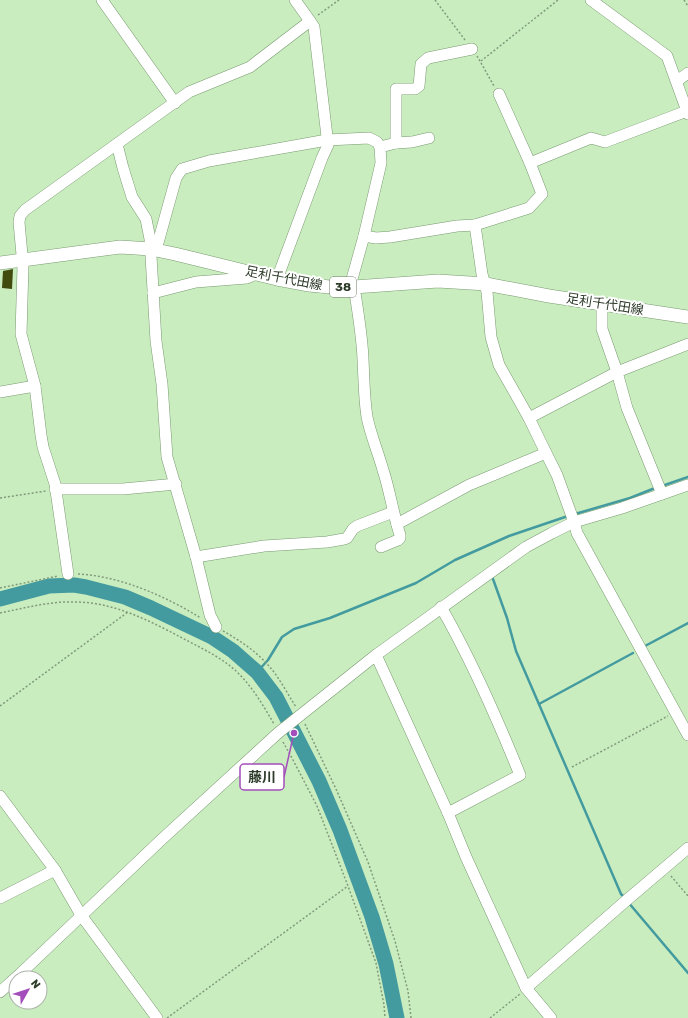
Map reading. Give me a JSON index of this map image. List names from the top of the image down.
{
  "streets": {
    "main road": ["足利千代田線", "38"]
  },
  "places": ["藤川"],
  "north": "top right"
}
